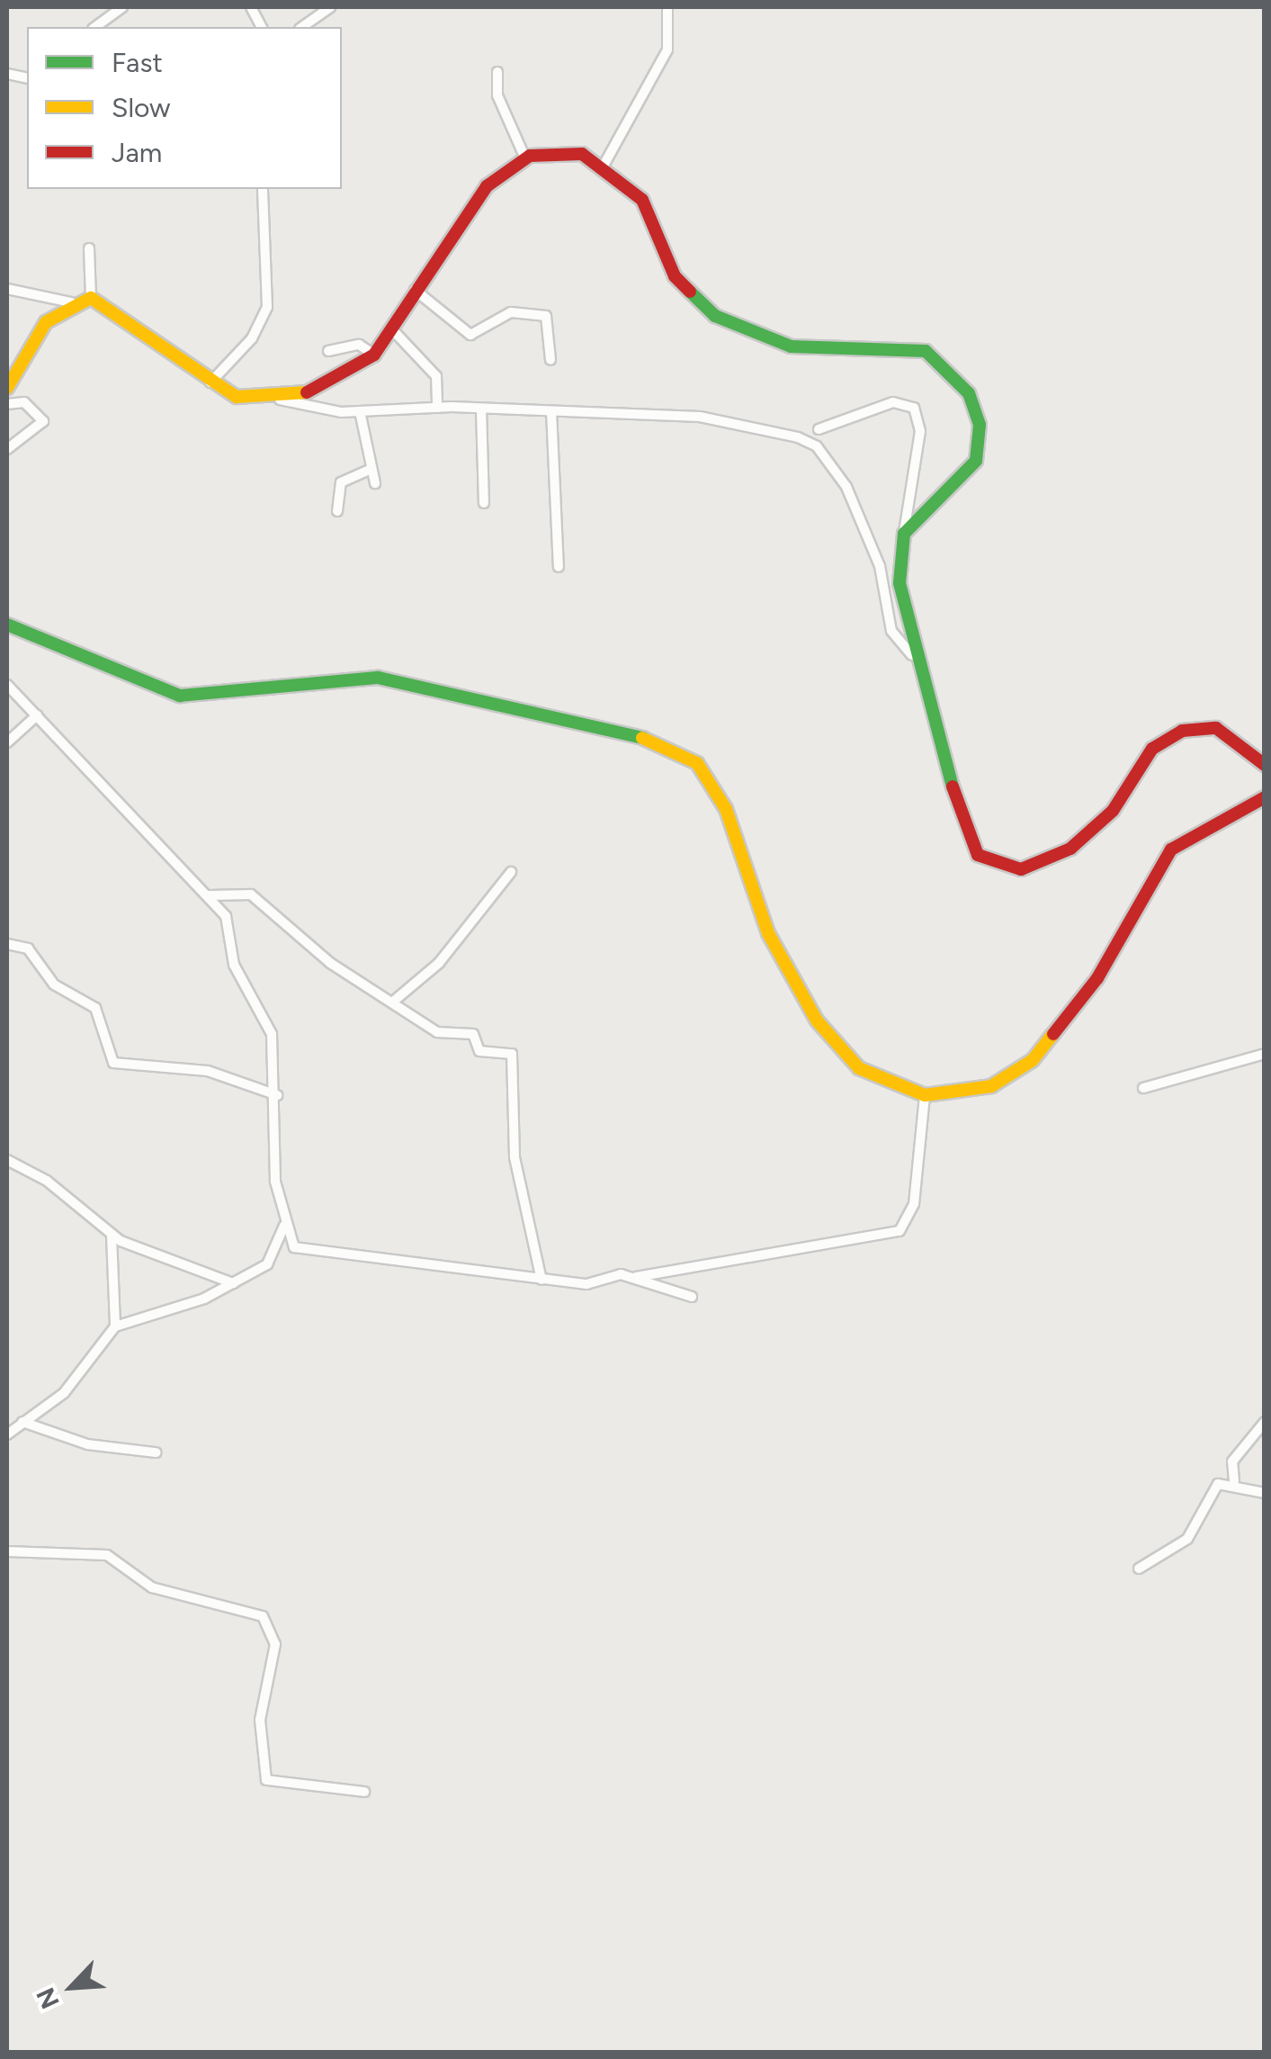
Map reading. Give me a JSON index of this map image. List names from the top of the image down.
{
  "legend": ["Fast", "Slow", "Jam"],
  "north": "bottom left"
}
